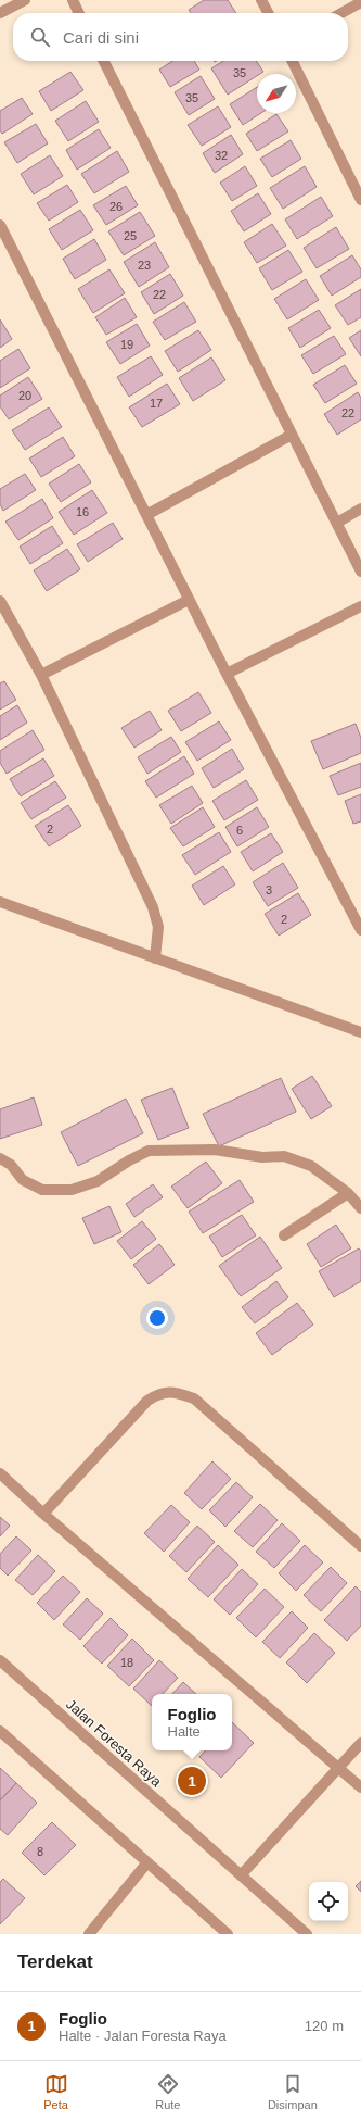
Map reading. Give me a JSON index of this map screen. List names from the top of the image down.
{
  "streets": {
    "street": ["Jalan Foresta Raya"]
  },
  "house_numbers": [
    "35",
    "35",
    "32",
    "26",
    "25",
    "23",
    "22",
    "19",
    "20",
    "17",
    "22",
    "16",
    "2",
    "6",
    "3",
    "2",
    "18",
    "8"
  ],
  "north": "bottom left",
  "page": {
    "search": "Cari di sini",
    "popup": ["Foglio", "Halte"],
    "pins": "1",
    "heading": "Terdekat",
    "list": [
      {
        "mark": "1",
        "name": "Foglio",
        "note": "Halte · Jalan Foresta Raya",
        "value": "120 m"
      }
    ],
    "nav": ["Peta", "Rute", "Disimpan"]
  }
}
